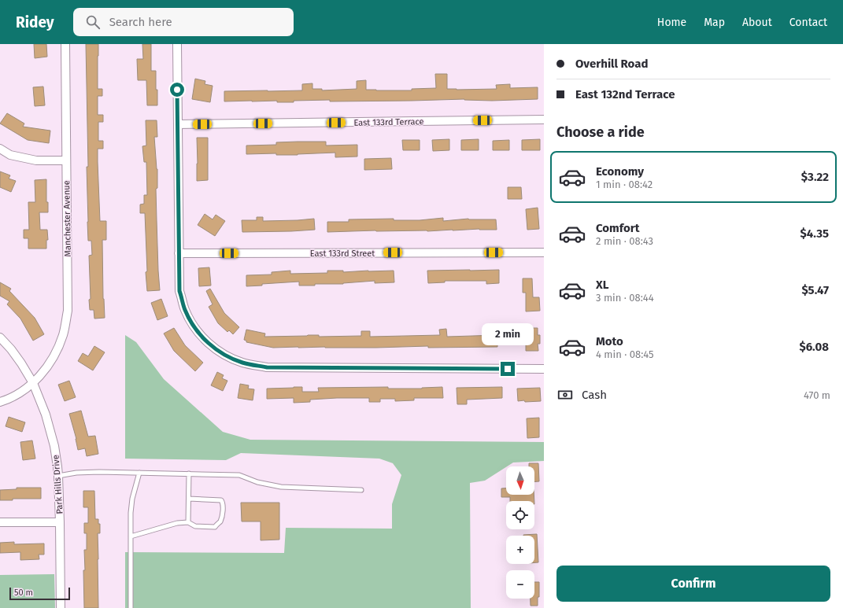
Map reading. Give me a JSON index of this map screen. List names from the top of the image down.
{
  "streets": {
    "street": [
      "East 133rd Terrace",
      "Manchester Avenue",
      "East 133rd Street",
      "Park Hills Drive"
    ]
  },
  "crossings": [
    ["Manchester Avenue", "Park Hills Drive"]
  ],
  "scale_bar": "50 m",
  "north": "bottom",
  "page": {
    "header": "Ridey",
    "search": "Search here",
    "nav": [
      "Home",
      "Map",
      "About",
      "Contact"
    ],
    "banner": ["Overhill Road", "East 132nd Terrace"],
    "heading": "Choose a ride",
    "list": [
      {
        "name": "Economy",
        "note": "1 min · 08:42",
        "value": "$3.22"
      },
      {
        "name": "Comfort",
        "note": "2 min · 08:43",
        "value": "$4.35"
      },
      {
        "name": "XL",
        "note": "3 min · 08:44",
        "value": "$5.47"
      },
      {
        "name": "Moto",
        "note": "4 min · 08:45",
        "value": "$6.08"
      }
    ],
    "bubble": "2 min",
    "pay": ["Cash", "470 m"],
    "map_buttons": ["+", "−"],
    "buttons": "Confirm",
    "scale": "50 m"
  }
}
